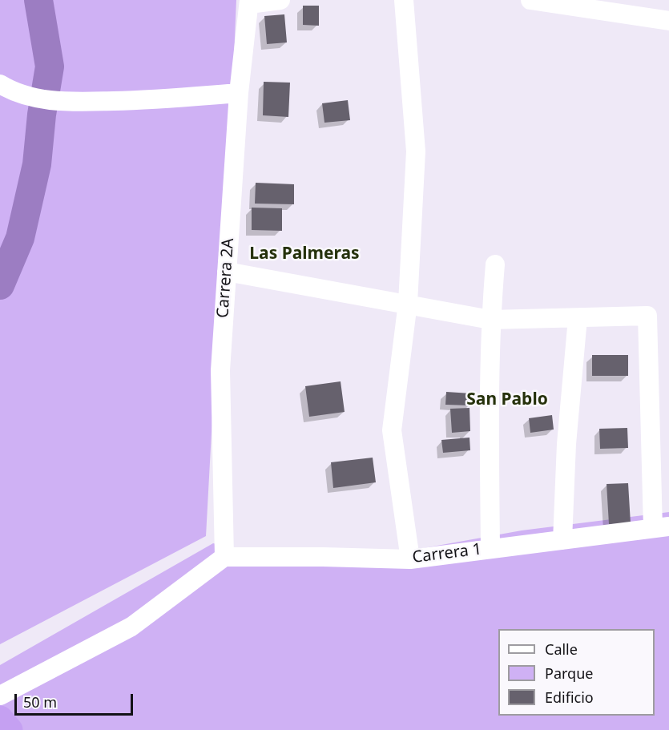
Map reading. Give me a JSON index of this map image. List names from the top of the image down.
{
  "streets": {
    "street": ["Carrera 2A", "Carrera 1"]
  },
  "crossings": [
    ["Carrera 2A", "Carrera 1"]
  ],
  "districts": ["Las Palmeras", "San Pablo"],
  "legend": ["Calle", "Parque", "Edificio"],
  "scale_bar": "50 m"
}
